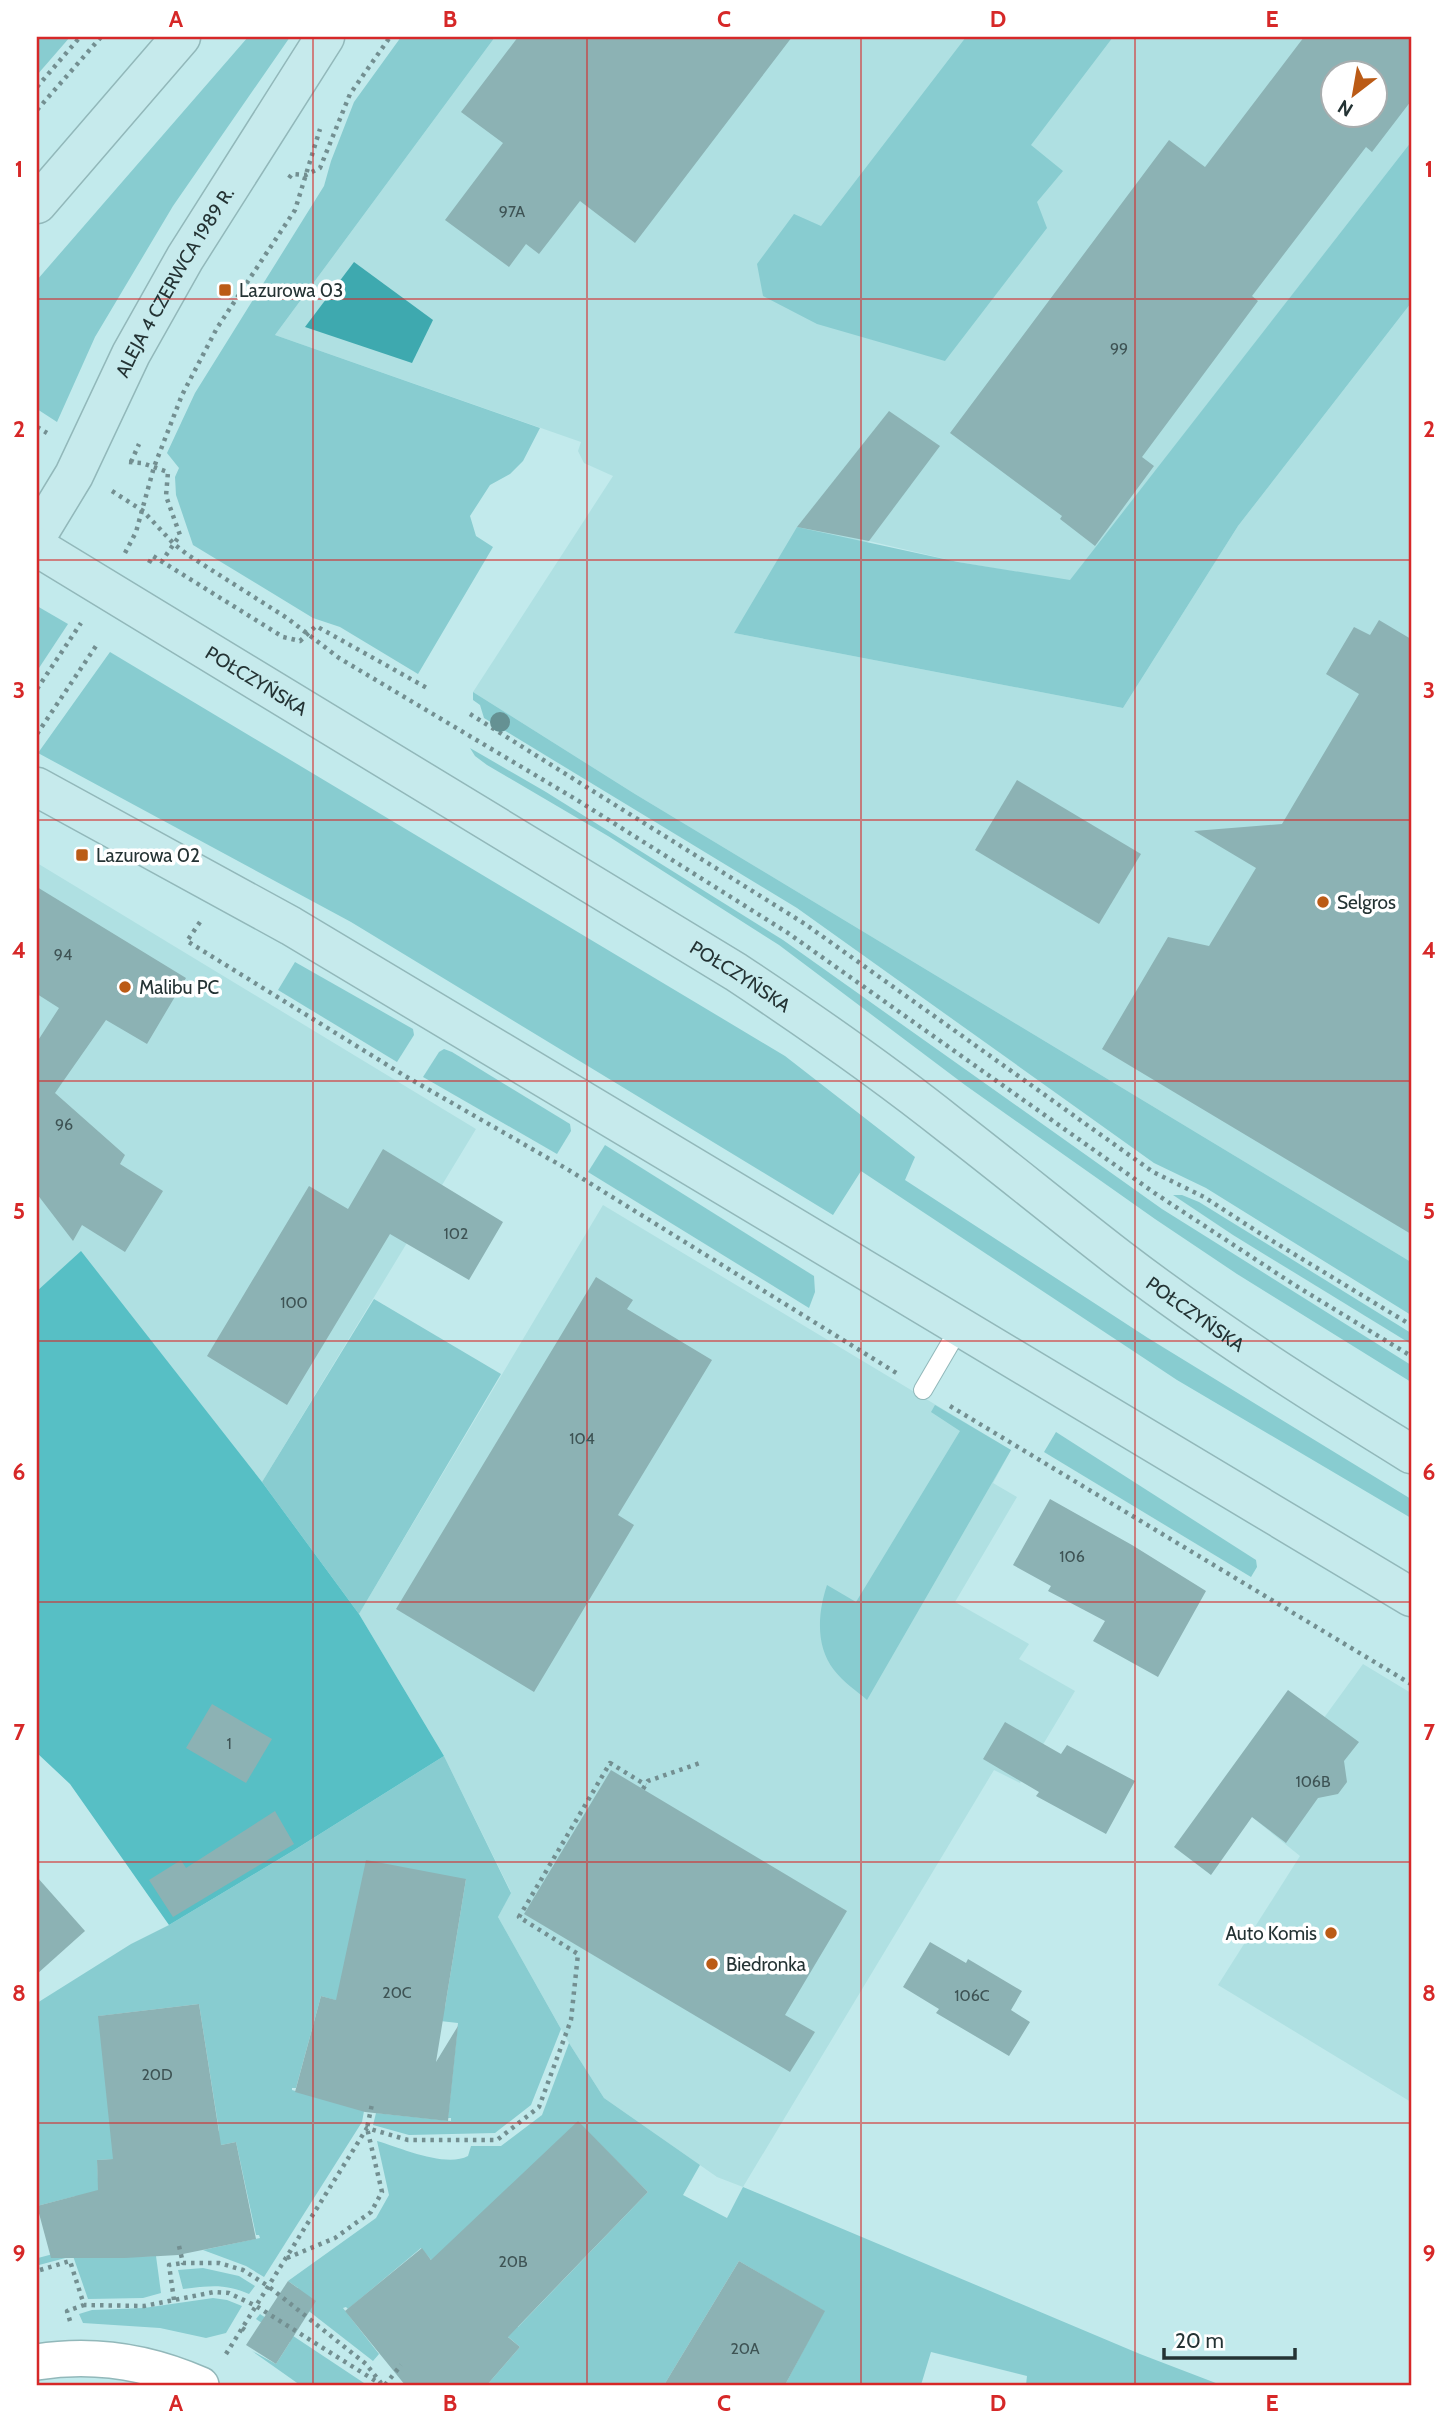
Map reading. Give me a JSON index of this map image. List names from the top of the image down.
{
  "streets": {
    "main road": ["ALEJA 4 CZERWCA 1989 R.", "POŁCZYŃSKA"]
  },
  "places": {
    "transit": ["Lazurowa 03", "Lazurowa 02"],
    "other": [
      "Selgros",
      "Malibu PC",
      "Auto Komis",
      "Biedronka"
    ]
  },
  "house_numbers": [
    "97A",
    "99",
    "94",
    "96",
    "102",
    "100",
    "104",
    "106",
    "1",
    "106B",
    "20C",
    "106C",
    "20D",
    "20B",
    "20A"
  ],
  "scale_bar": "20 m",
  "north": "bottom left",
  "grid": {
    "columns": [
      "A",
      "B",
      "C",
      "D",
      "E"
    ],
    "rows": [
      "1",
      "2",
      "3",
      "4",
      "5",
      "6",
      "7",
      "8",
      "9"
    ]
  }
}
